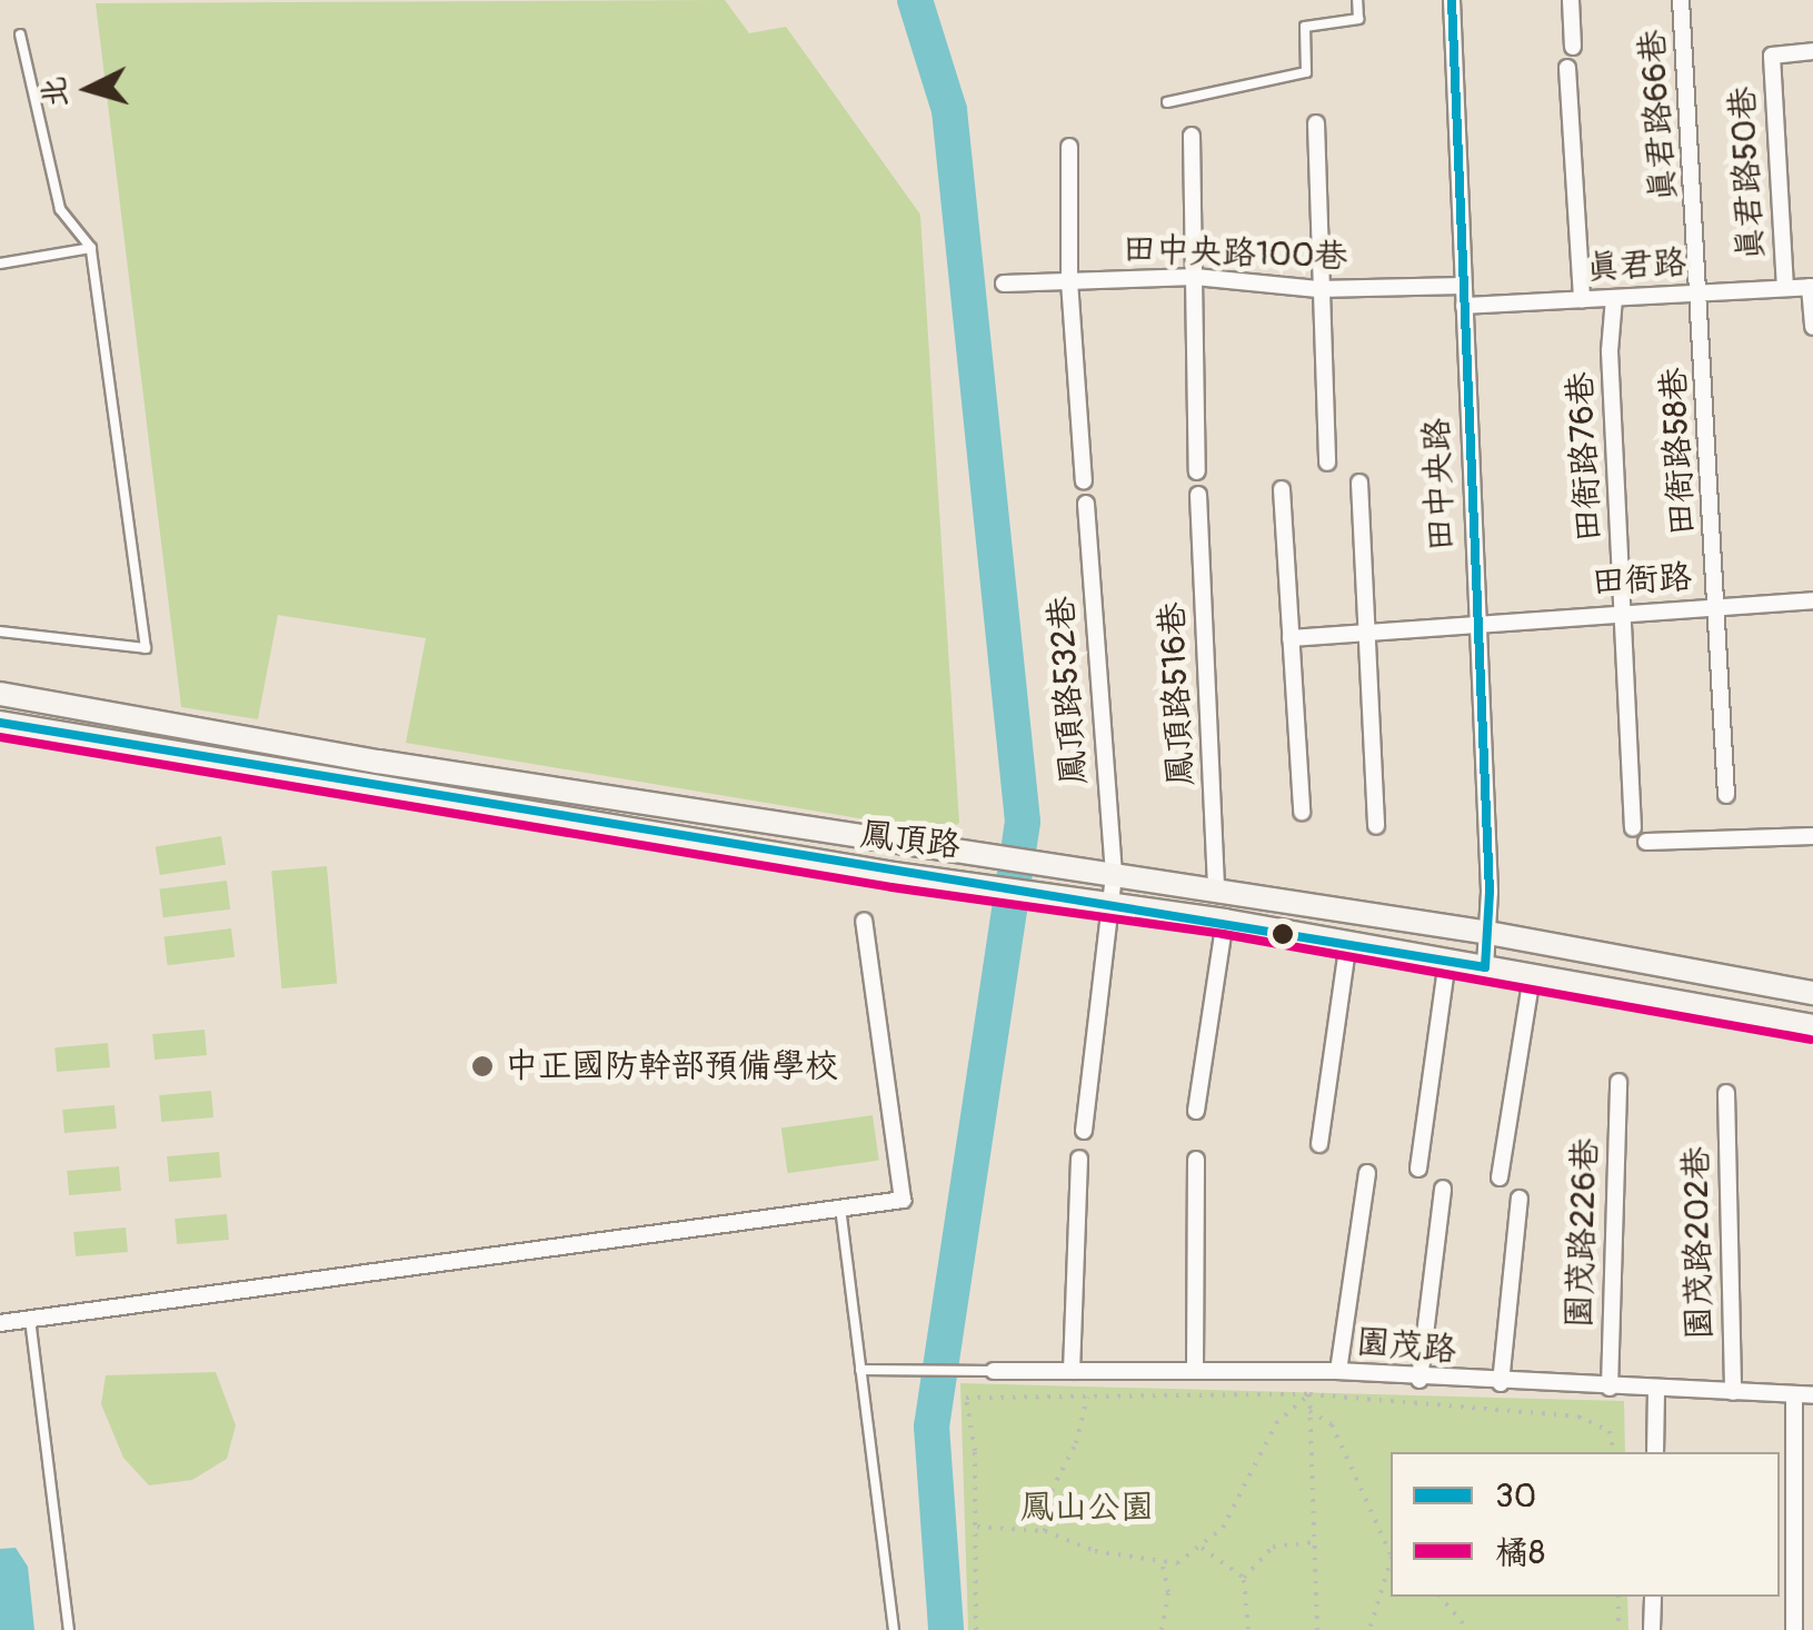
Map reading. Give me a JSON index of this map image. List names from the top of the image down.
{
  "streets": {
    "main road": ["鳳頂路"],
    "street": [
      "真君路66巷",
      "真君路50巷",
      "田中央路100巷",
      "真君路",
      "田衙路58巷",
      "田衙路76巷",
      "田中央路",
      "田衙路",
      "鳳頂路532巷",
      "鳳頂路516巷",
      "園茂路226巷",
      "園茂路202巷",
      "園茂路"
    ]
  },
  "crossings": [
    ["真君路66巷", "真君路"],
    ["真君路66巷", "田衙路58巷"],
    ["真君路50巷", "真君路"],
    ["田中央路100巷", "田中央路"],
    ["真君路", "田衙路58巷"],
    ["真君路", "田衙路76巷"],
    ["真君路", "田中央路"],
    ["田衙路58巷", "田衙路"],
    ["田衙路76巷", "田衙路"],
    ["田中央路", "田衙路"],
    ["田中央路", "鳳頂路"],
    ["鳳頂路532巷", "鳳頂路"],
    ["鳳頂路516巷", "鳳頂路"],
    ["園茂路226巷", "園茂路"],
    ["園茂路202巷", "園茂路"]
  ],
  "parks": ["鳳山公園"],
  "places": ["中正國防幹部預備學校"],
  "lines": ["transit line 30", "transit line 橘8"],
  "legend": ["30", "橘8"],
  "north": "left"
}
